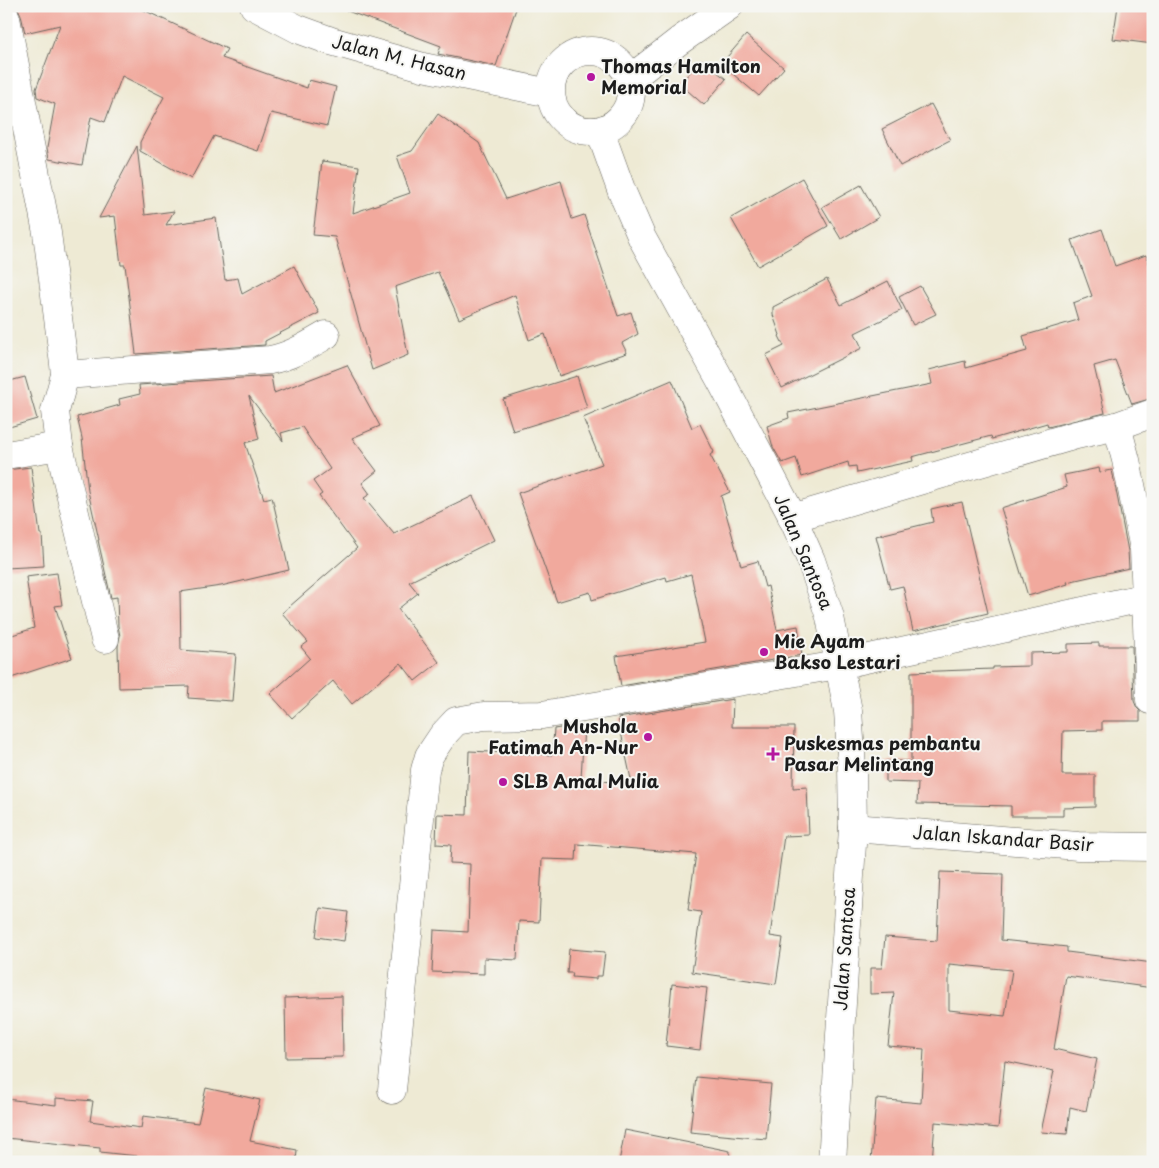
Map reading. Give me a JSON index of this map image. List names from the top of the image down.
{
  "streets": {
    "street": ["Jalan M. Hasan", "Jalan Santosa", "Jalan Iskandar Basir"]
  },
  "crossings": [
    ["Jalan M. Hasan", "Jalan Santosa"],
    ["Jalan Santosa", "Jalan Iskandar Basir"]
  ],
  "places": {
    "other": [
      "Thomas Hamilton Memorial",
      "Mie Ayam Bakso Lestari",
      "Mushola Fatimah An-Nur",
      "SLB Amal Mulia"
    ],
    "health": ["Puskesmas pembantu Pasar Melintang"]
  }
}
